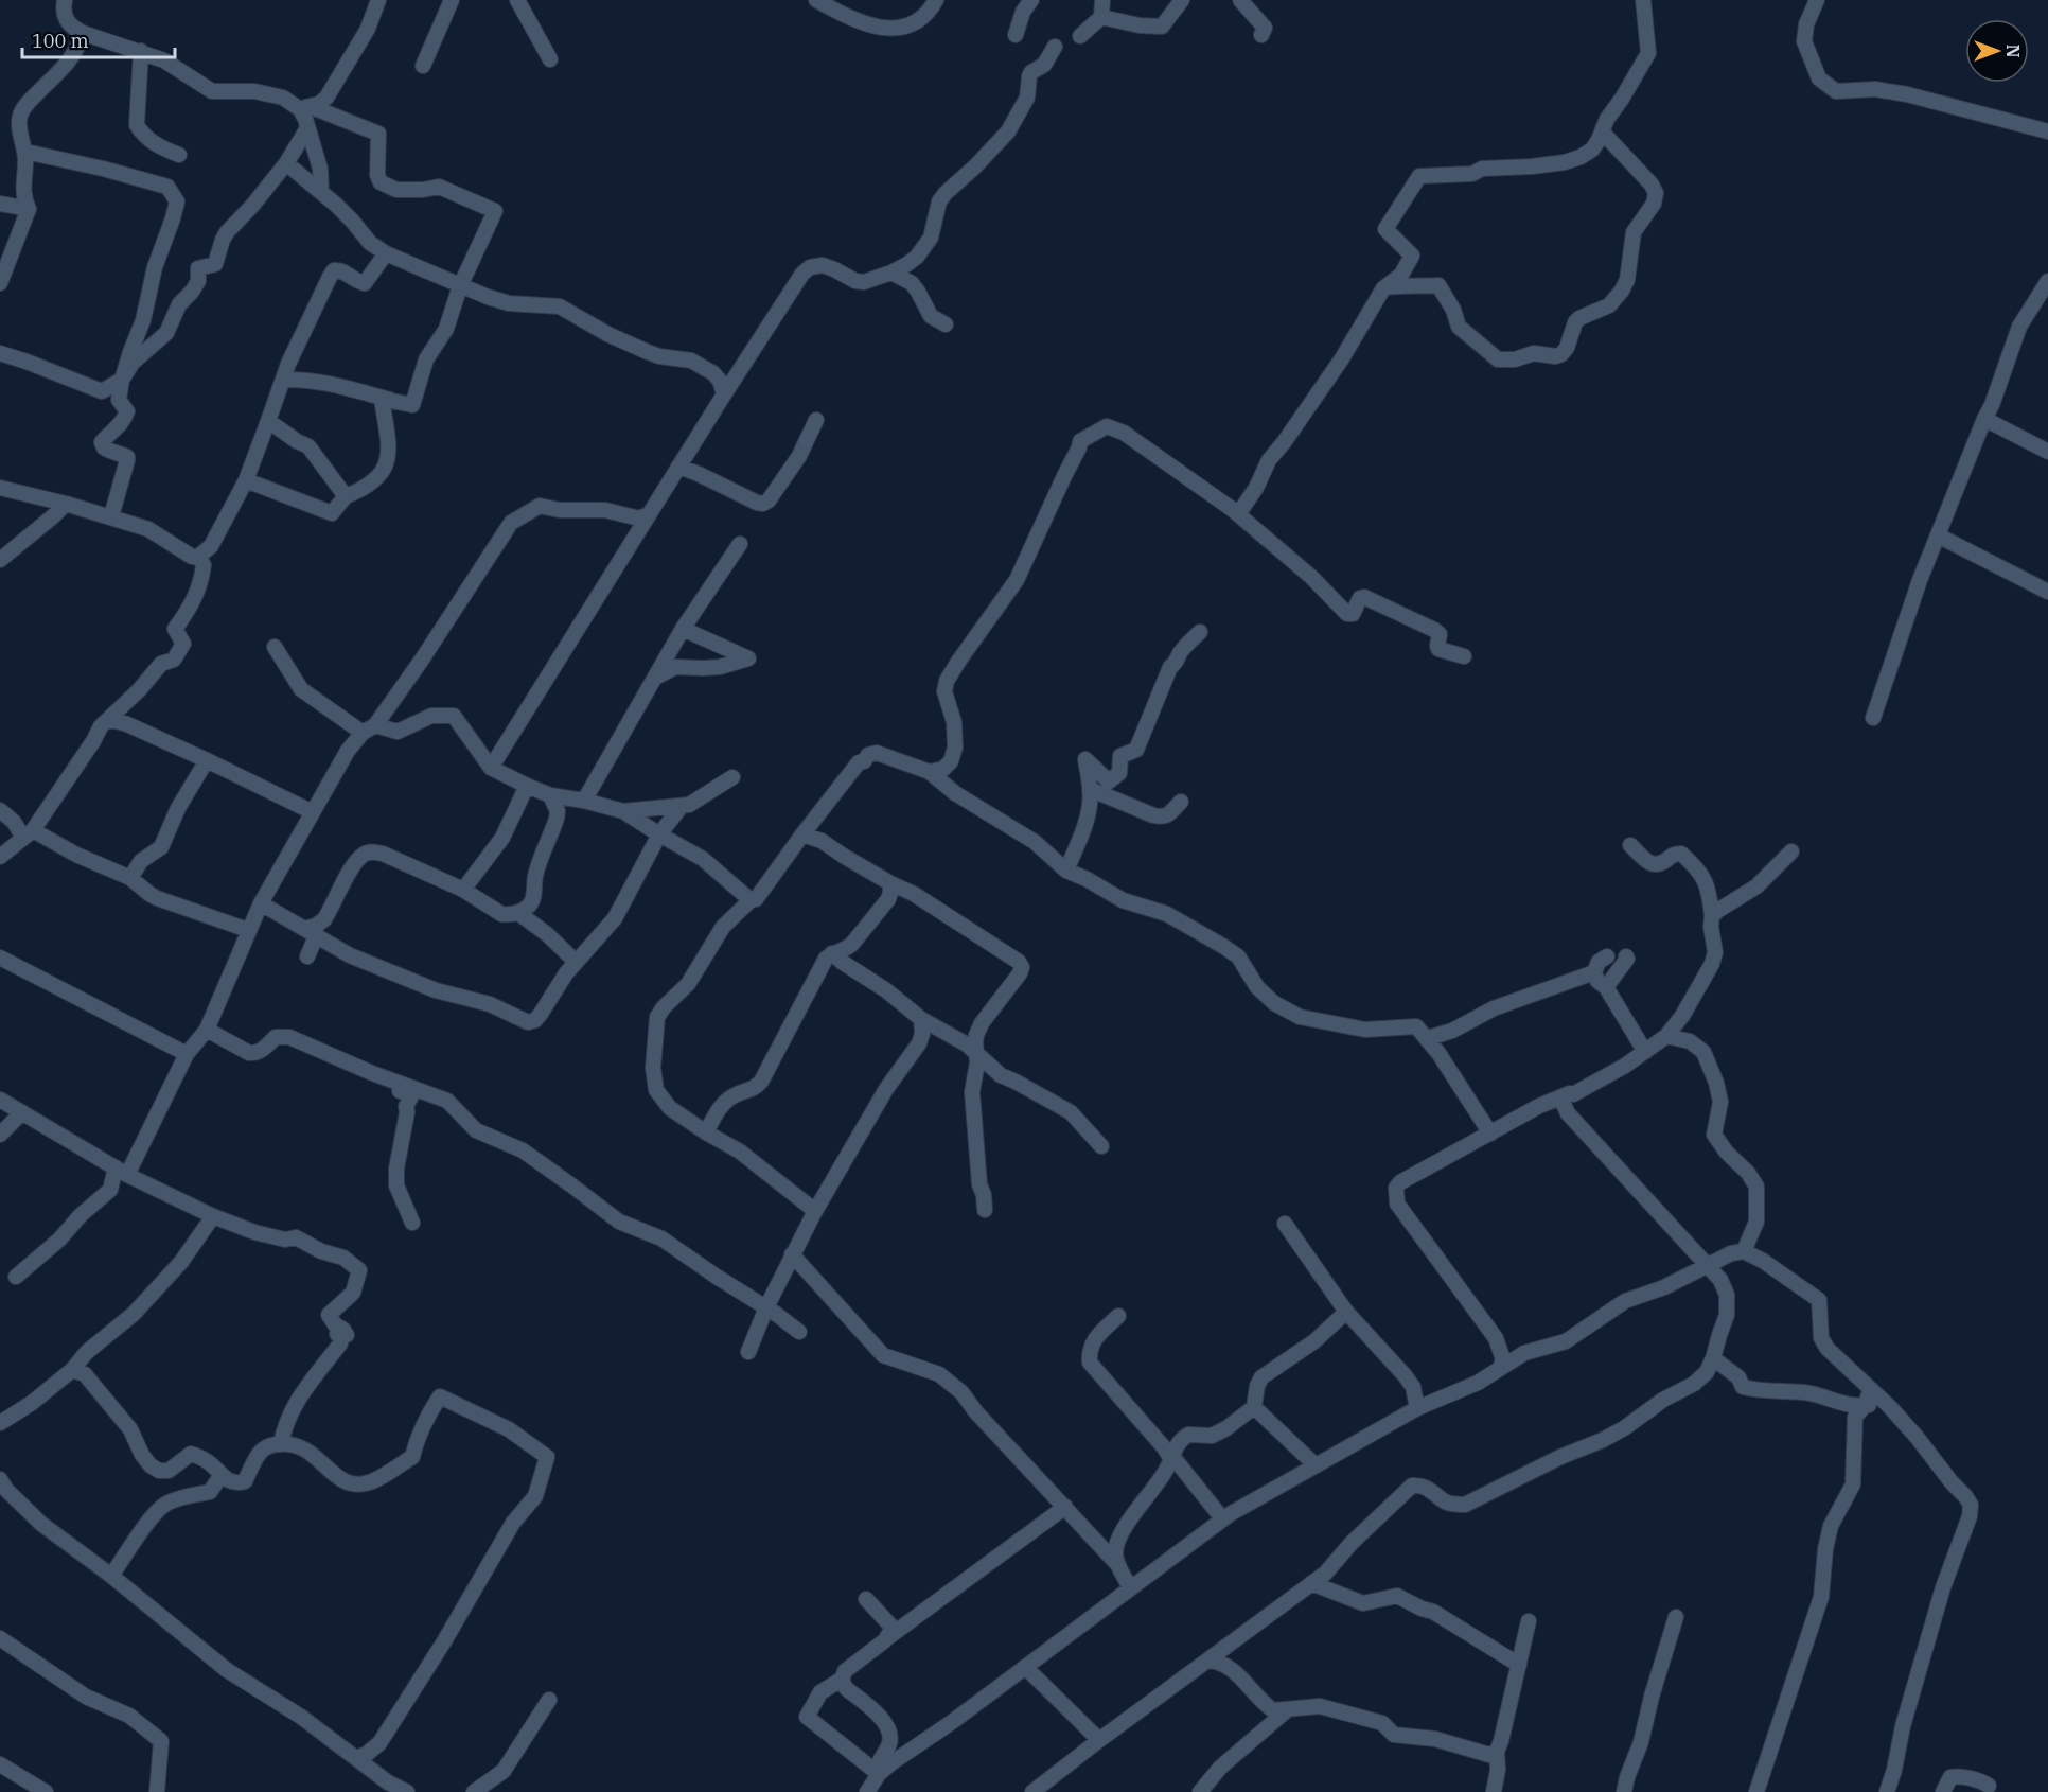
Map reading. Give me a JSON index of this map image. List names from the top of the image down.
{
  "scale_bar": "100 m",
  "north": "right"
}
